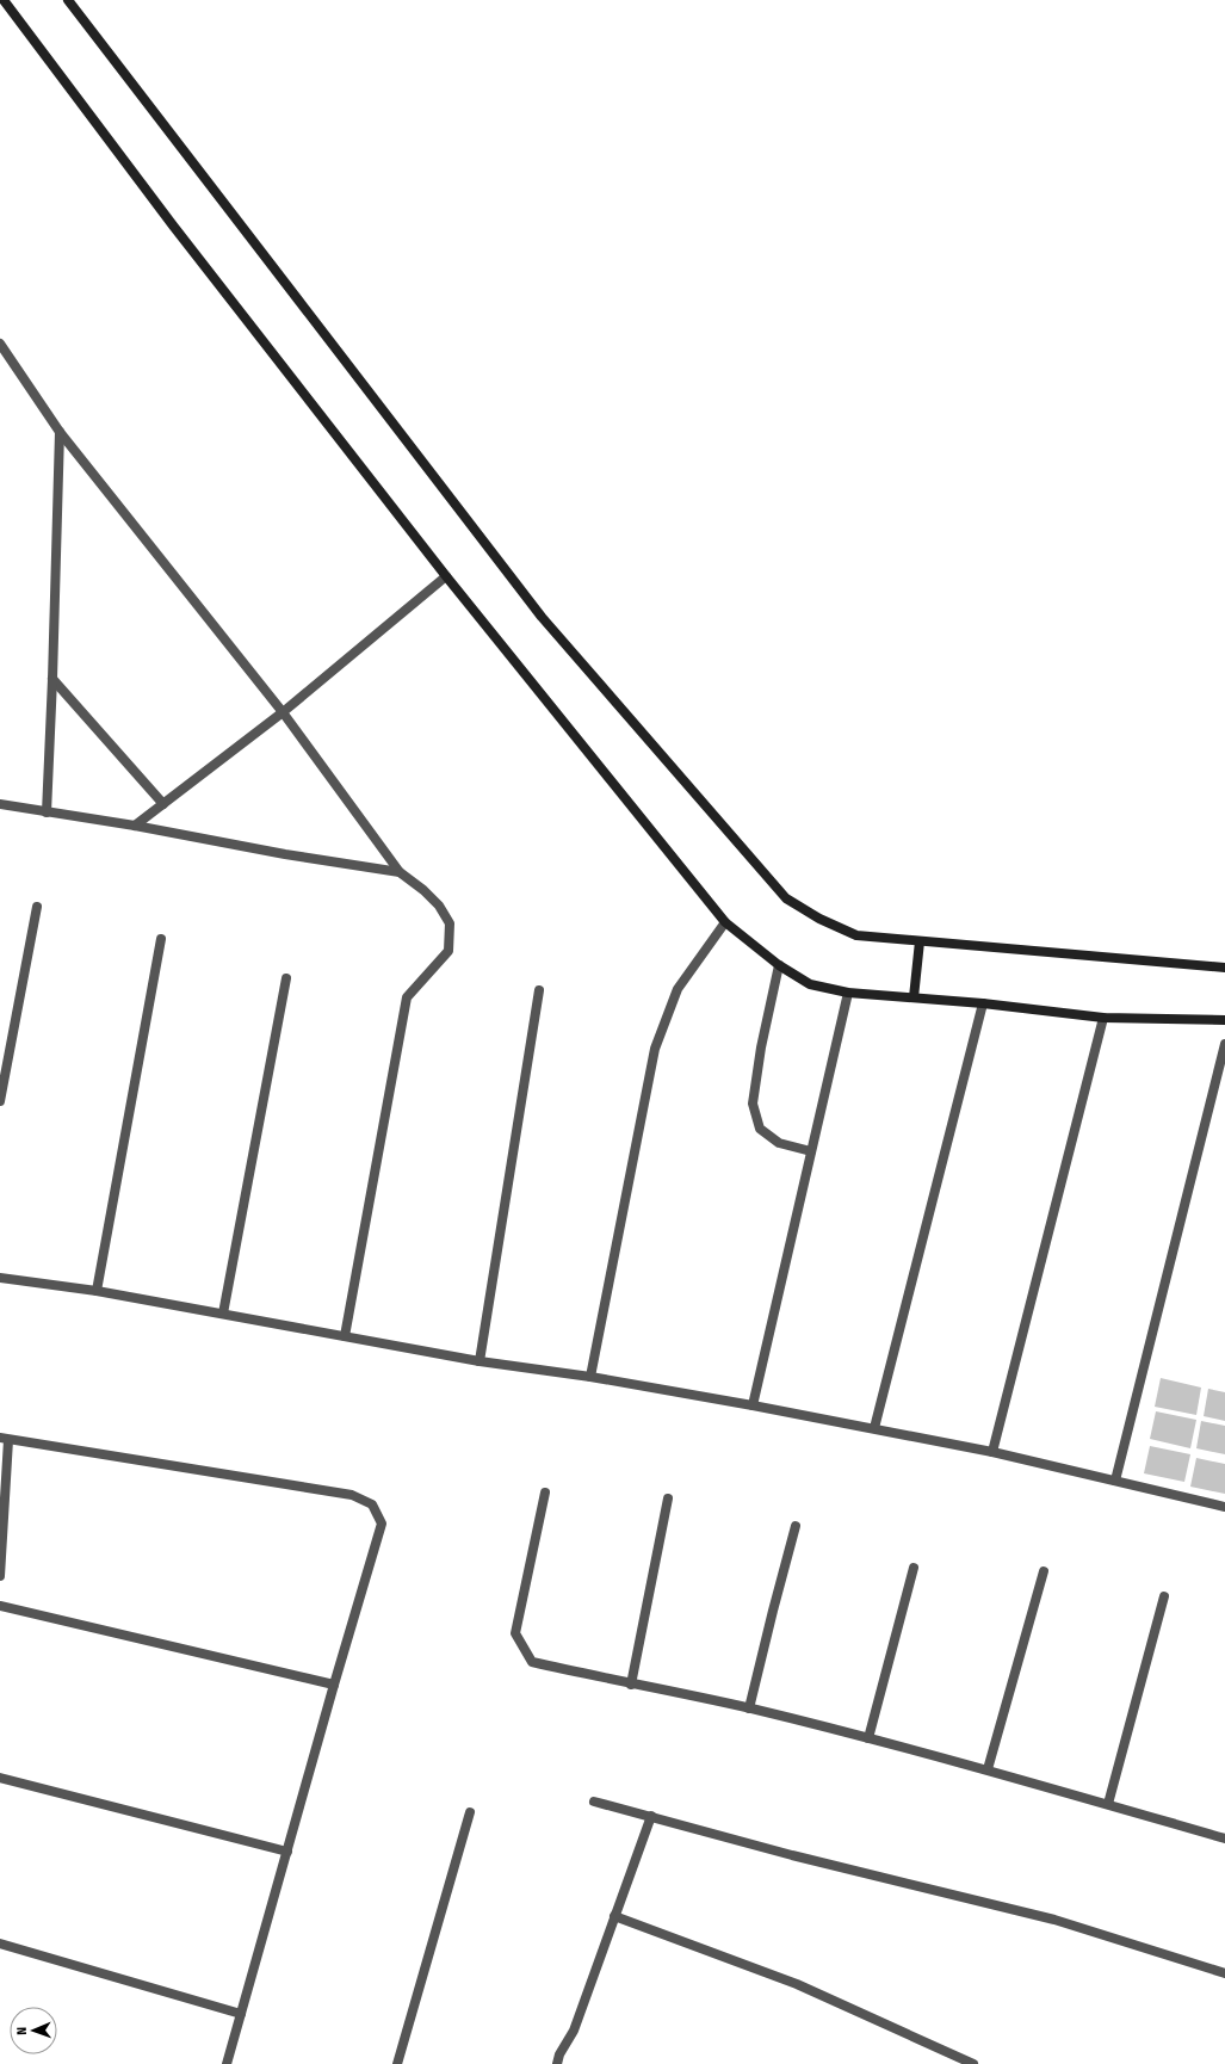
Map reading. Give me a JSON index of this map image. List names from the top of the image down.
{
  "north": "left"
}
